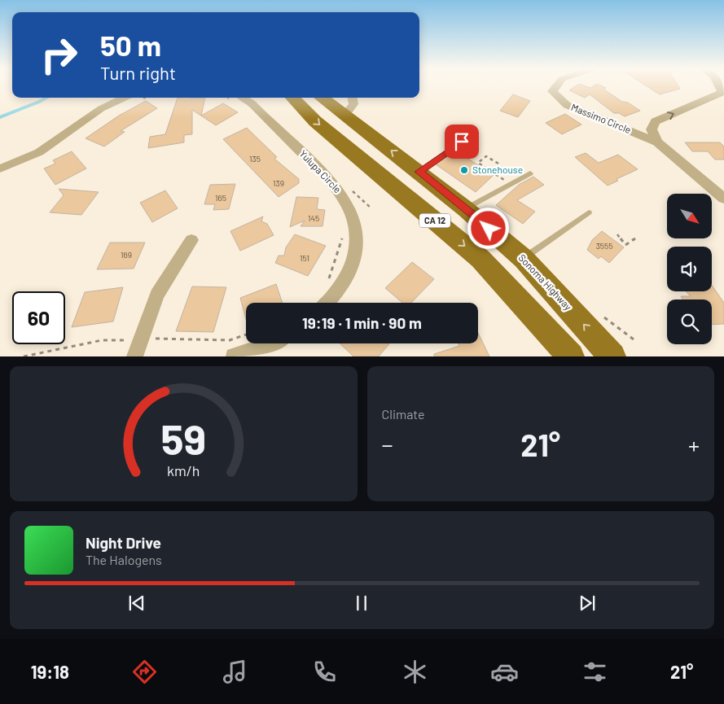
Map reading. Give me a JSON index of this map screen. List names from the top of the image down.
{
  "streets": {
    "main road": ["CA 12", "Sonoma Highway"],
    "street": ["Massimo Circle", "Yulupa Circle"]
  },
  "places": ["Stonehouse"],
  "house_numbers": [
    "135",
    "139",
    "165",
    "145",
    "3555",
    "169",
    "151"
  ],
  "north": "bottom right",
  "page": {
    "turn": ["50 m", "Turn right"],
    "limit": "60",
    "trip": "19:19 · 1 min · 90 m",
    "tile": "Climate",
    "heat": ["−", "21°", "+"],
    "song": ["Night Drive", "The Halogens"],
    "tabs": ["19:18", "21°"],
    "gauge": ["59", "km/h"]
  }
}
